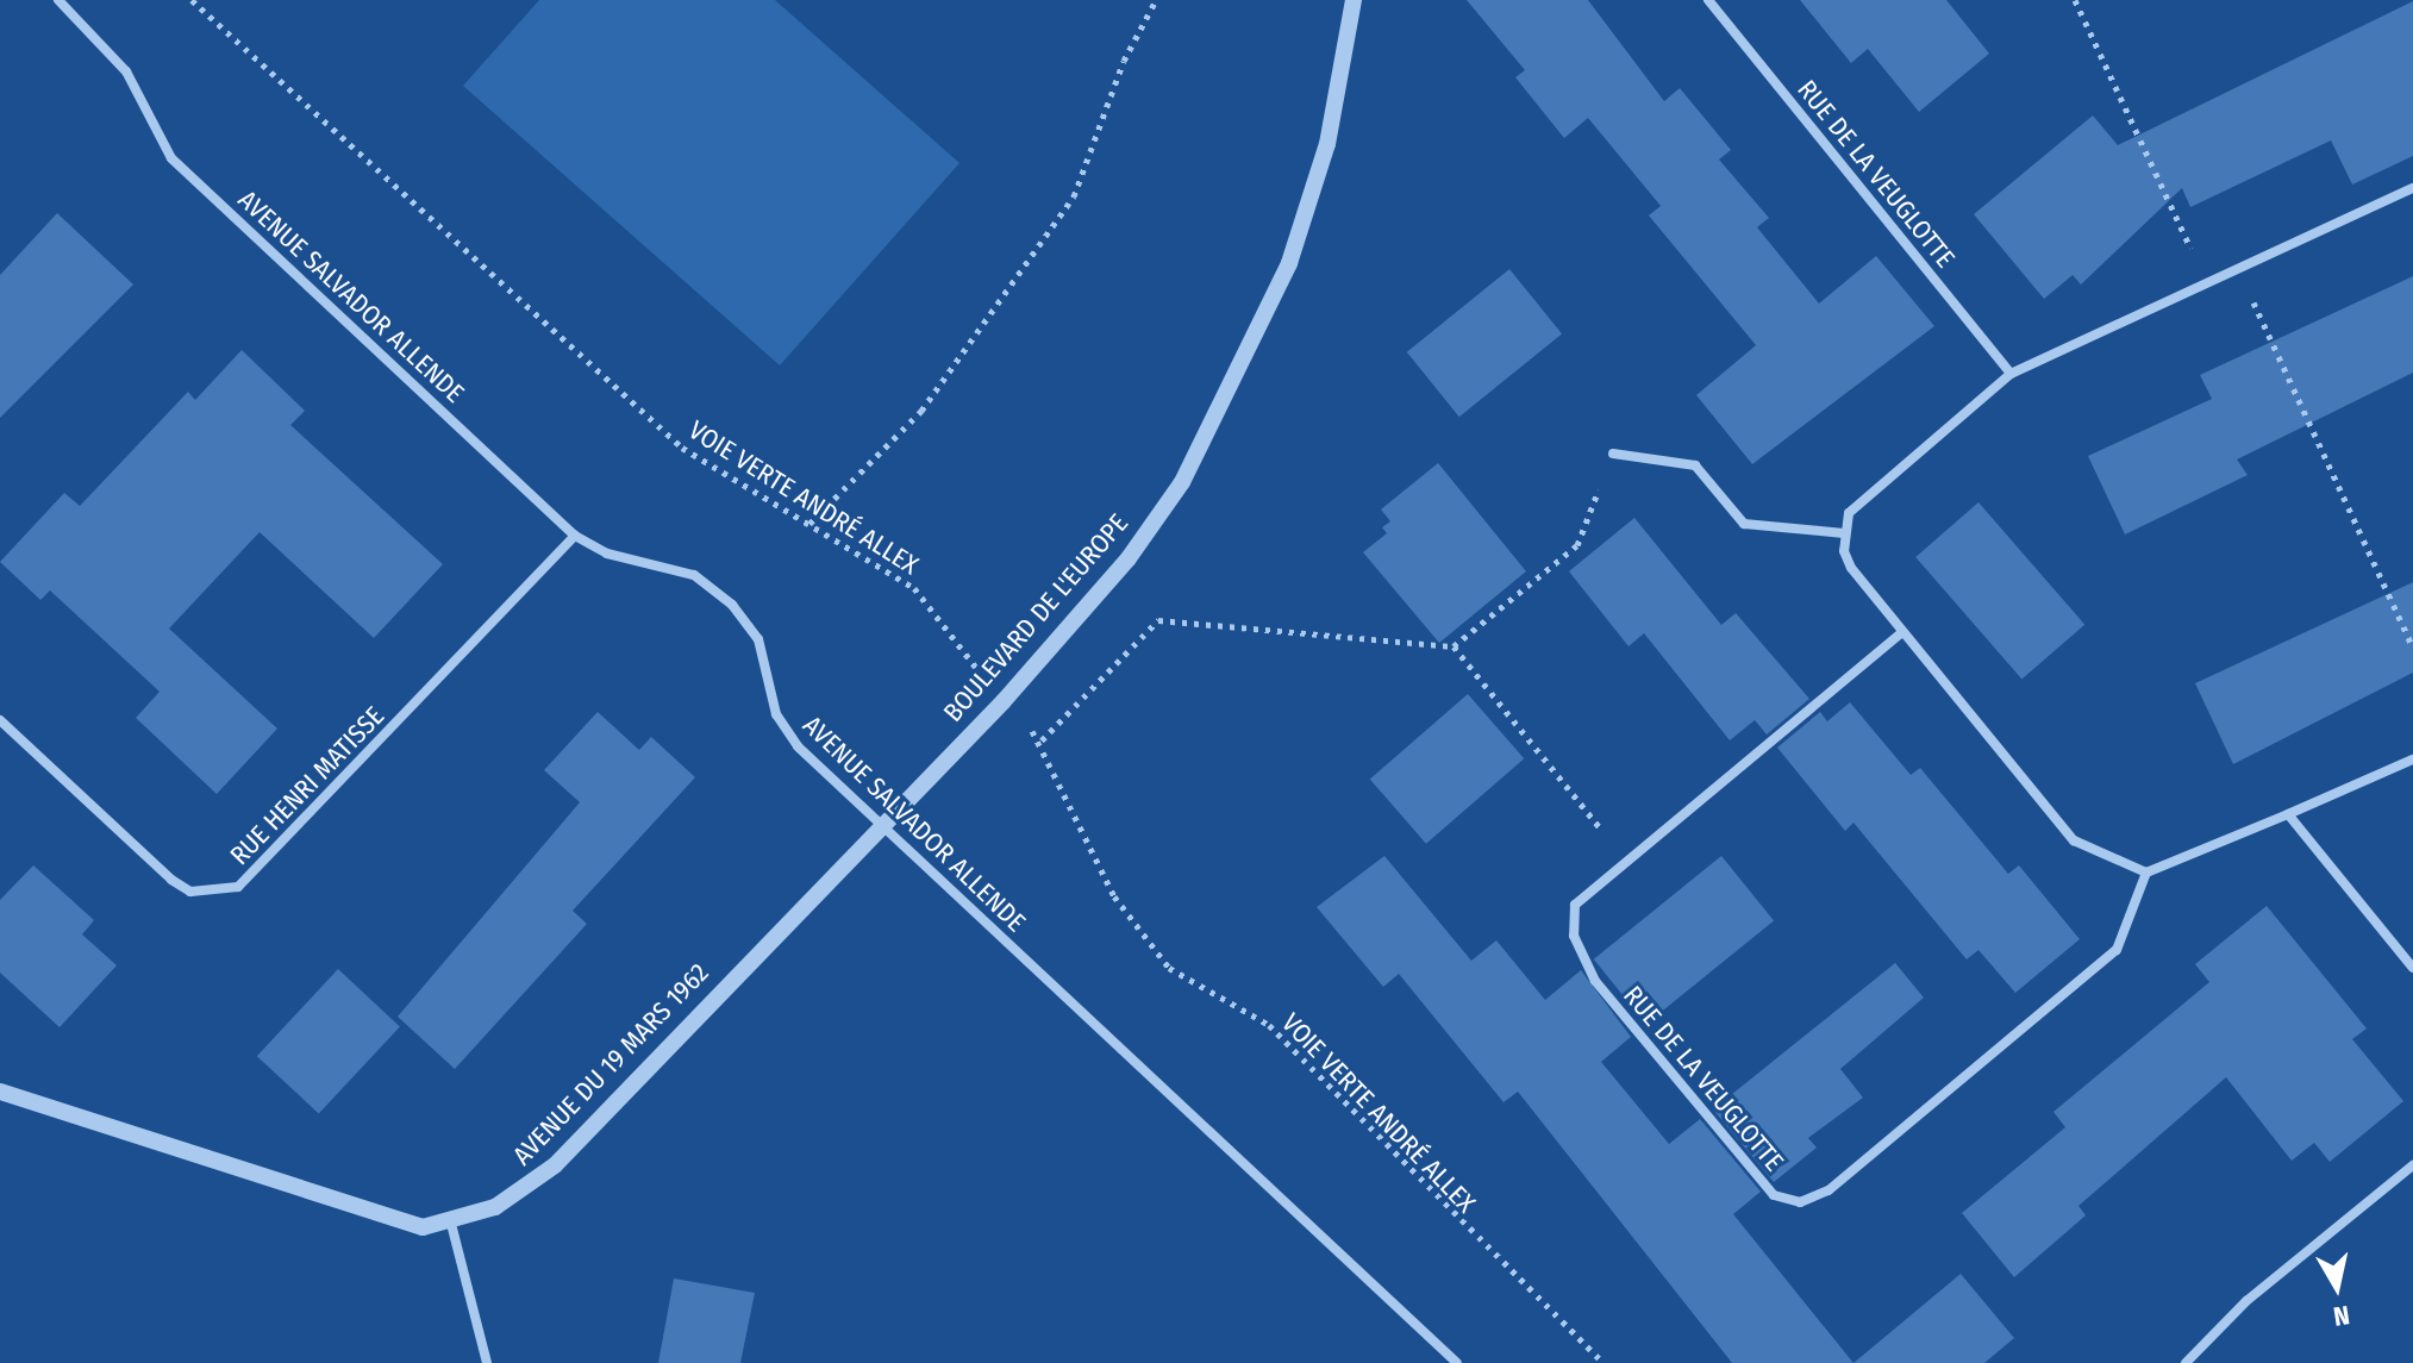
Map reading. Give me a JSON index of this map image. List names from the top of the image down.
{
  "streets": {
    "street": [
      "RUE DE LA VEUGLOTTE",
      "AVENUE SALVADOR ALLENDE",
      "BOULEVARD DE L'EUROPE",
      "RUE HENRI MATISSE",
      "AVENUE DU 19 MARS 1962"
    ],
    "path": ["VOIE VERTE ANDRÉ ALLEX"]
  },
  "crossings": [
    ["AVENUE SALVADOR ALLENDE", "BOULEVARD DE L'EUROPE"],
    ["AVENUE SALVADOR ALLENDE", "RUE HENRI MATISSE"],
    ["AVENUE SALVADOR ALLENDE", "AVENUE DU 19 MARS 1962"],
    ["VOIE VERTE ANDRÉ ALLEX", "BOULEVARD DE L'EUROPE"],
    ["BOULEVARD DE L'EUROPE", "AVENUE DU 19 MARS 1962"]
  ],
  "north": "bottom"
}
